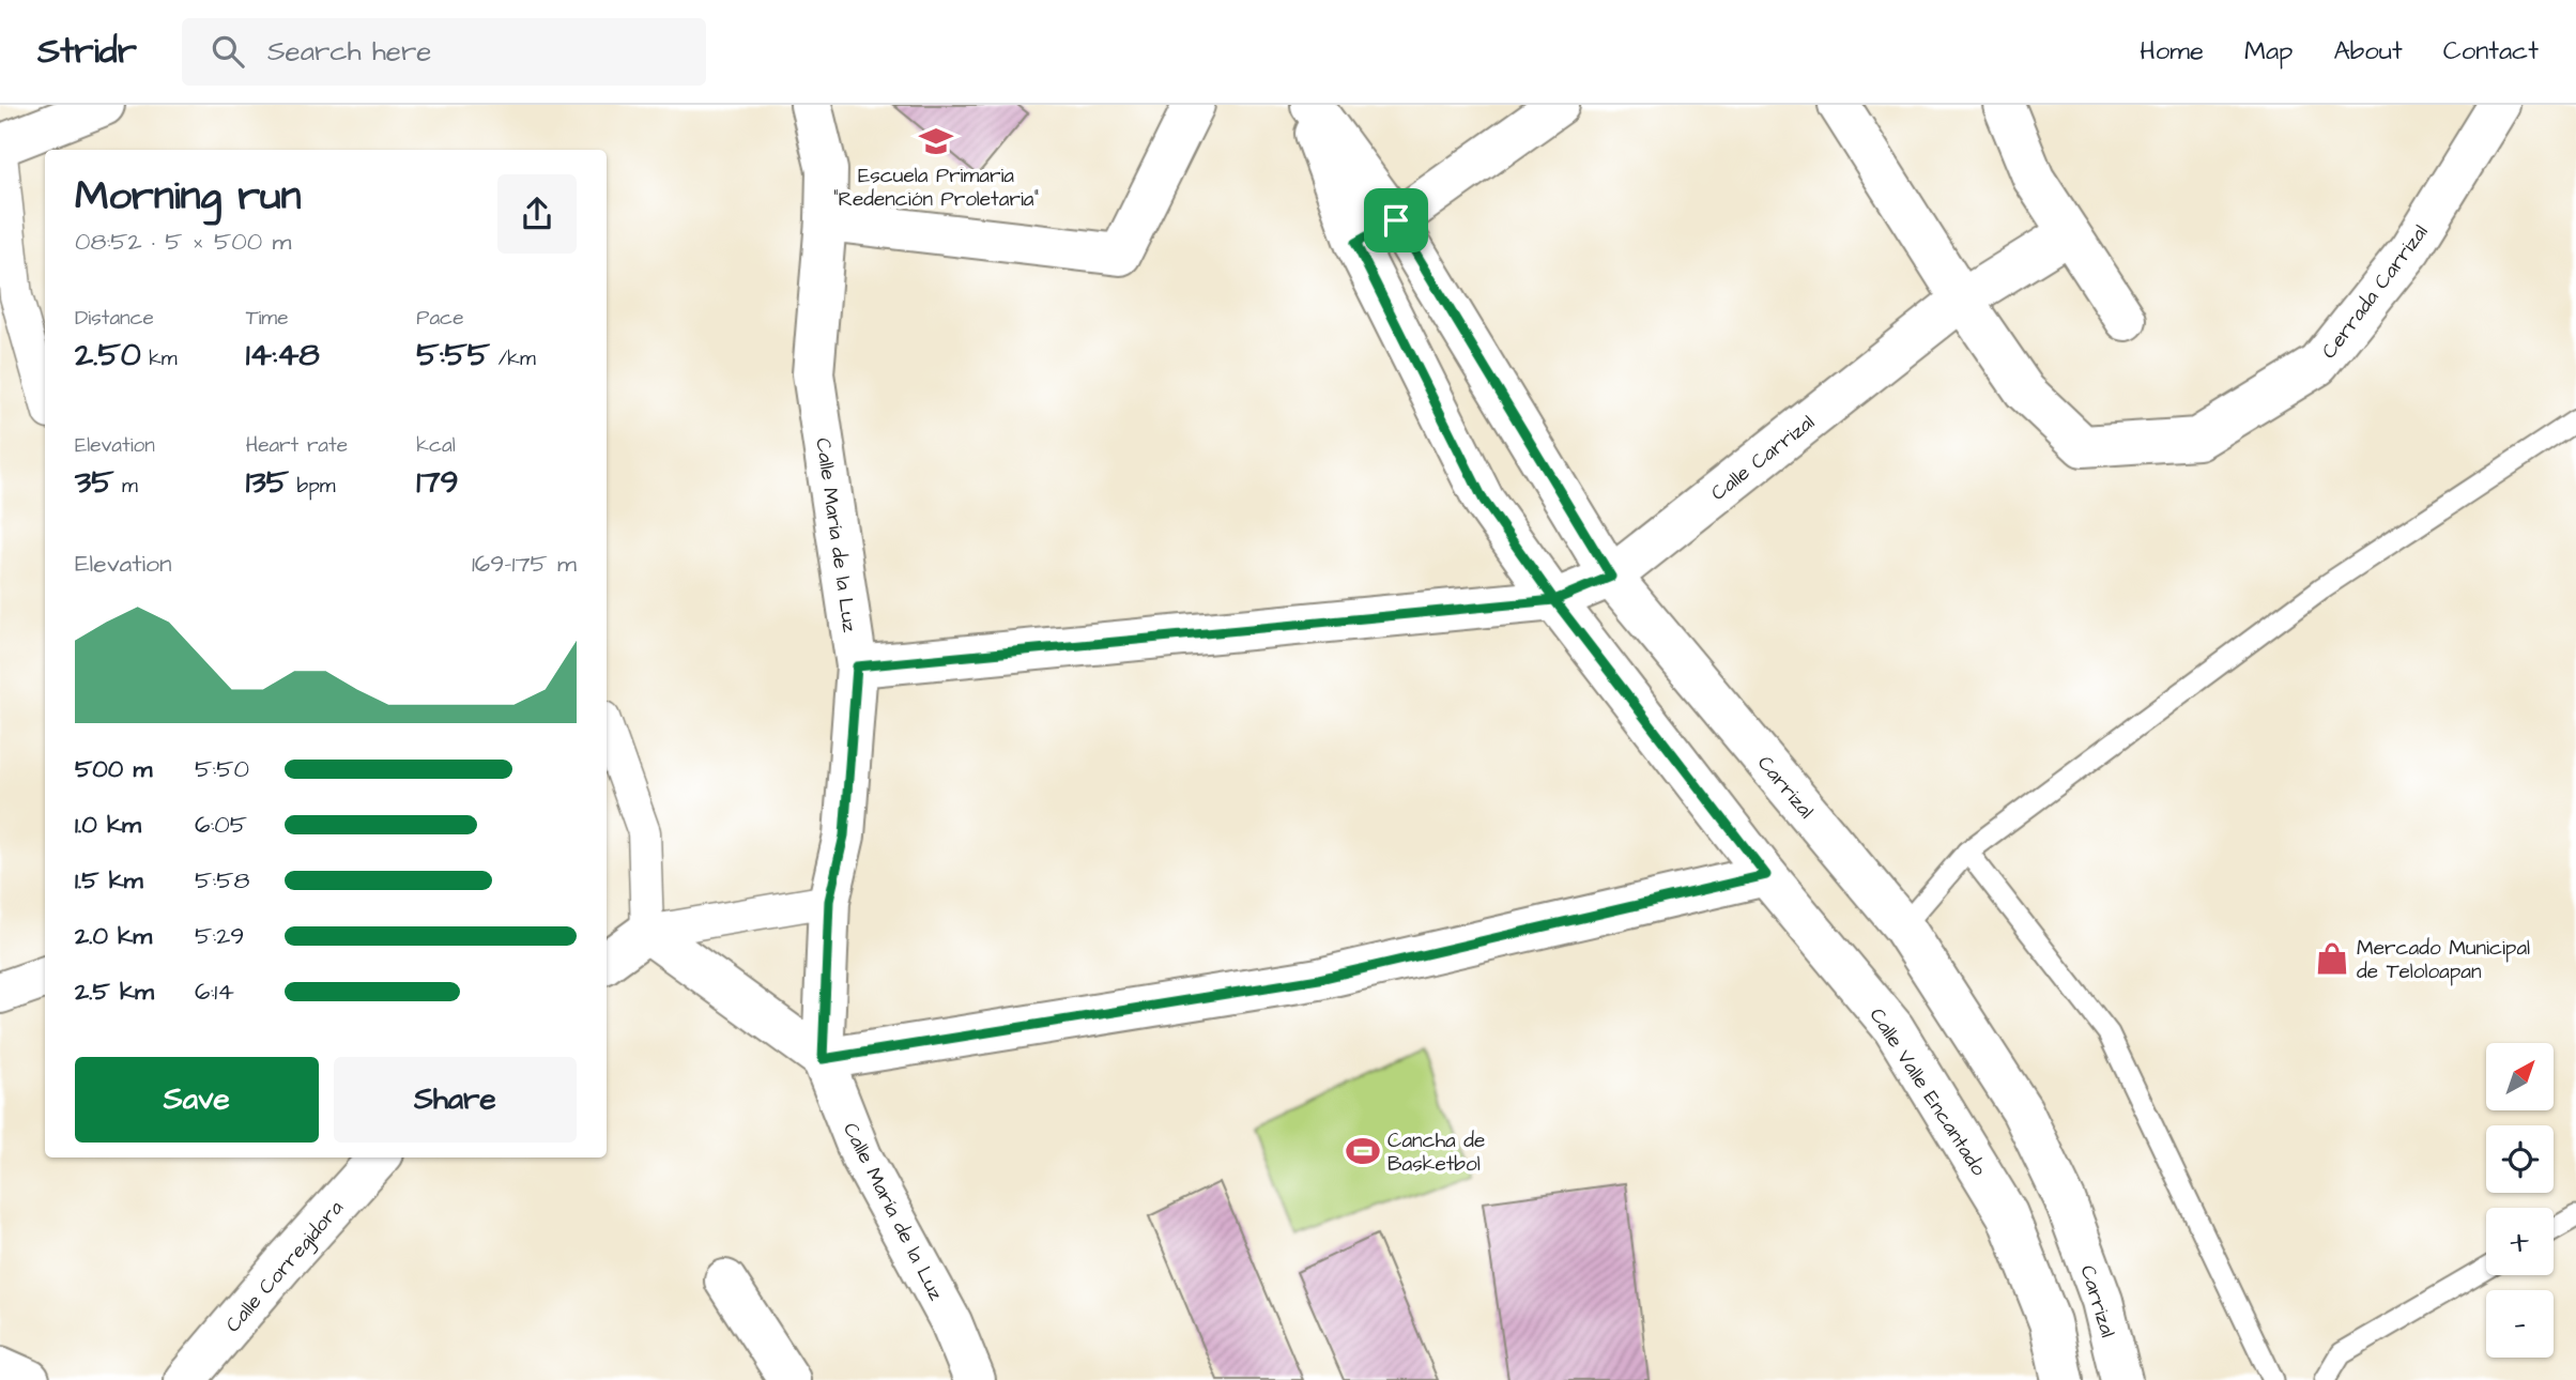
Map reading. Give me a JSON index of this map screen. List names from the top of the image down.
{
  "streets": {
    "street": [
      "Cerrada Carrizal",
      "Calle Carrizal",
      "Calle María de la Luz",
      "Carrizal",
      "Calle Valle Encantado",
      "Calle Corregidora"
    ]
  },
  "crossings": [
    ["Cerrada Carrizal", "Calle Carrizal"],
    ["Calle Carrizal", "Calle María de la Luz"],
    ["Calle Carrizal", "Carrizal"],
    ["Calle Carrizal", "Calle Valle Encantado"]
  ],
  "places": {
    "school or university": ["Escuela Primaria \"Redención Proletaria\""],
    "shop": ["Mercado Municipal de Teloloapan"],
    "sports": ["Cancha de Basketbol"]
  },
  "north": "top right",
  "page": {
    "header": "Stridr",
    "search": "Search here",
    "nav": [
      "Home",
      "Map",
      "About",
      "Contact"
    ],
    "heading": ["Morning run", "08:52 · 5 × 500 m"],
    "stats": [
      ["Distance", "2.50 km"],
      ["Time", "14:48"],
      ["Pace", "5:55 /km"],
      ["Elevation", "35 m"],
      ["Heart rate", "135 bpm"],
      ["kcal", "179"]
    ],
    "chart": ["Elevation", "169–175 m"],
    "list": [
      {
        "name": "500 m",
        "note": "5:50"
      },
      {
        "name": "1.0 km",
        "note": "6:05"
      },
      {
        "name": "1.5 km",
        "note": "5:58"
      },
      {
        "name": "2.0 km",
        "note": "5:29"
      },
      {
        "name": "2.5 km",
        "note": "6:14"
      }
    ],
    "buttons": ["Save", "Share"],
    "map_buttons": ["+", "−"]
  }
}
